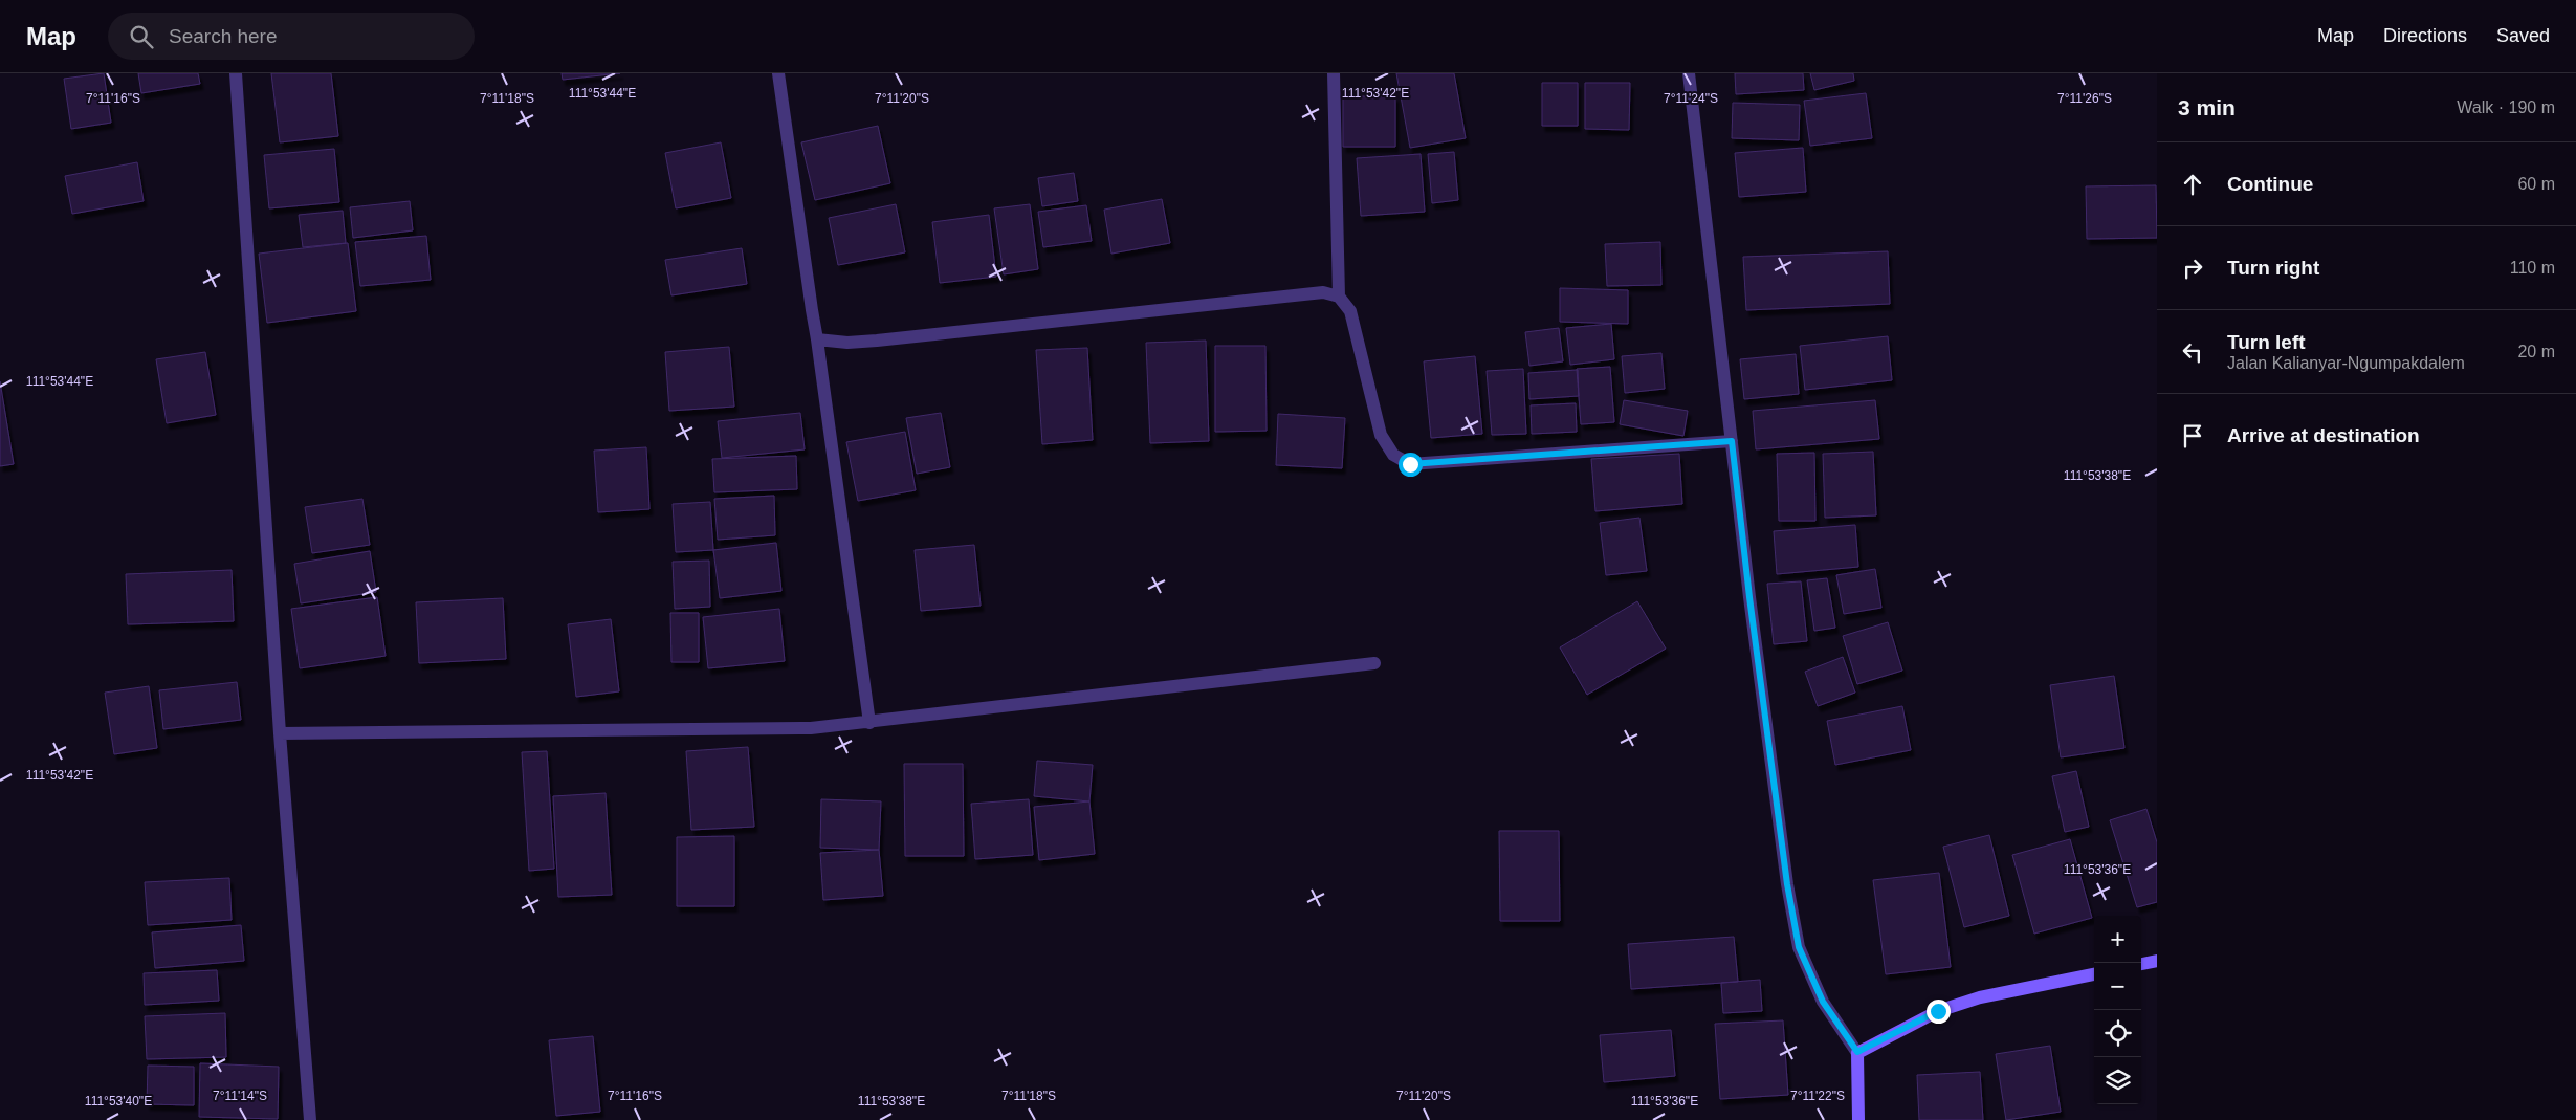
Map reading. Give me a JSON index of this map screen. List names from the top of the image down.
{
  "page": {
    "header": "Map",
    "search": "Search here",
    "nav": ["Map", "Directions", "Saved"],
    "heading": ["3 min", "Walk · 190 m"],
    "list": [
      ["Continue", "60 m"],
      ["Turn right", "110 m"],
      ["Turn left", "Jalan Kalianyar-Ngumpakdalem", "20 m"],
      "Arrive at destination"
    ],
    "map_buttons": ["+", "−"]
  },
  "coordinates": [
    "111°53'44\"E",
    "111°53'42\"E",
    "7°11'26\"S",
    "7°11'16\"S",
    "7°11'18\"S",
    "7°11'20\"S",
    "7°11'24\"S",
    "111°53'38\"E",
    "111°53'36\"E",
    "7°11'14\"S",
    "7°11'22\"S",
    "111°53'40\"E"
  ]
}
